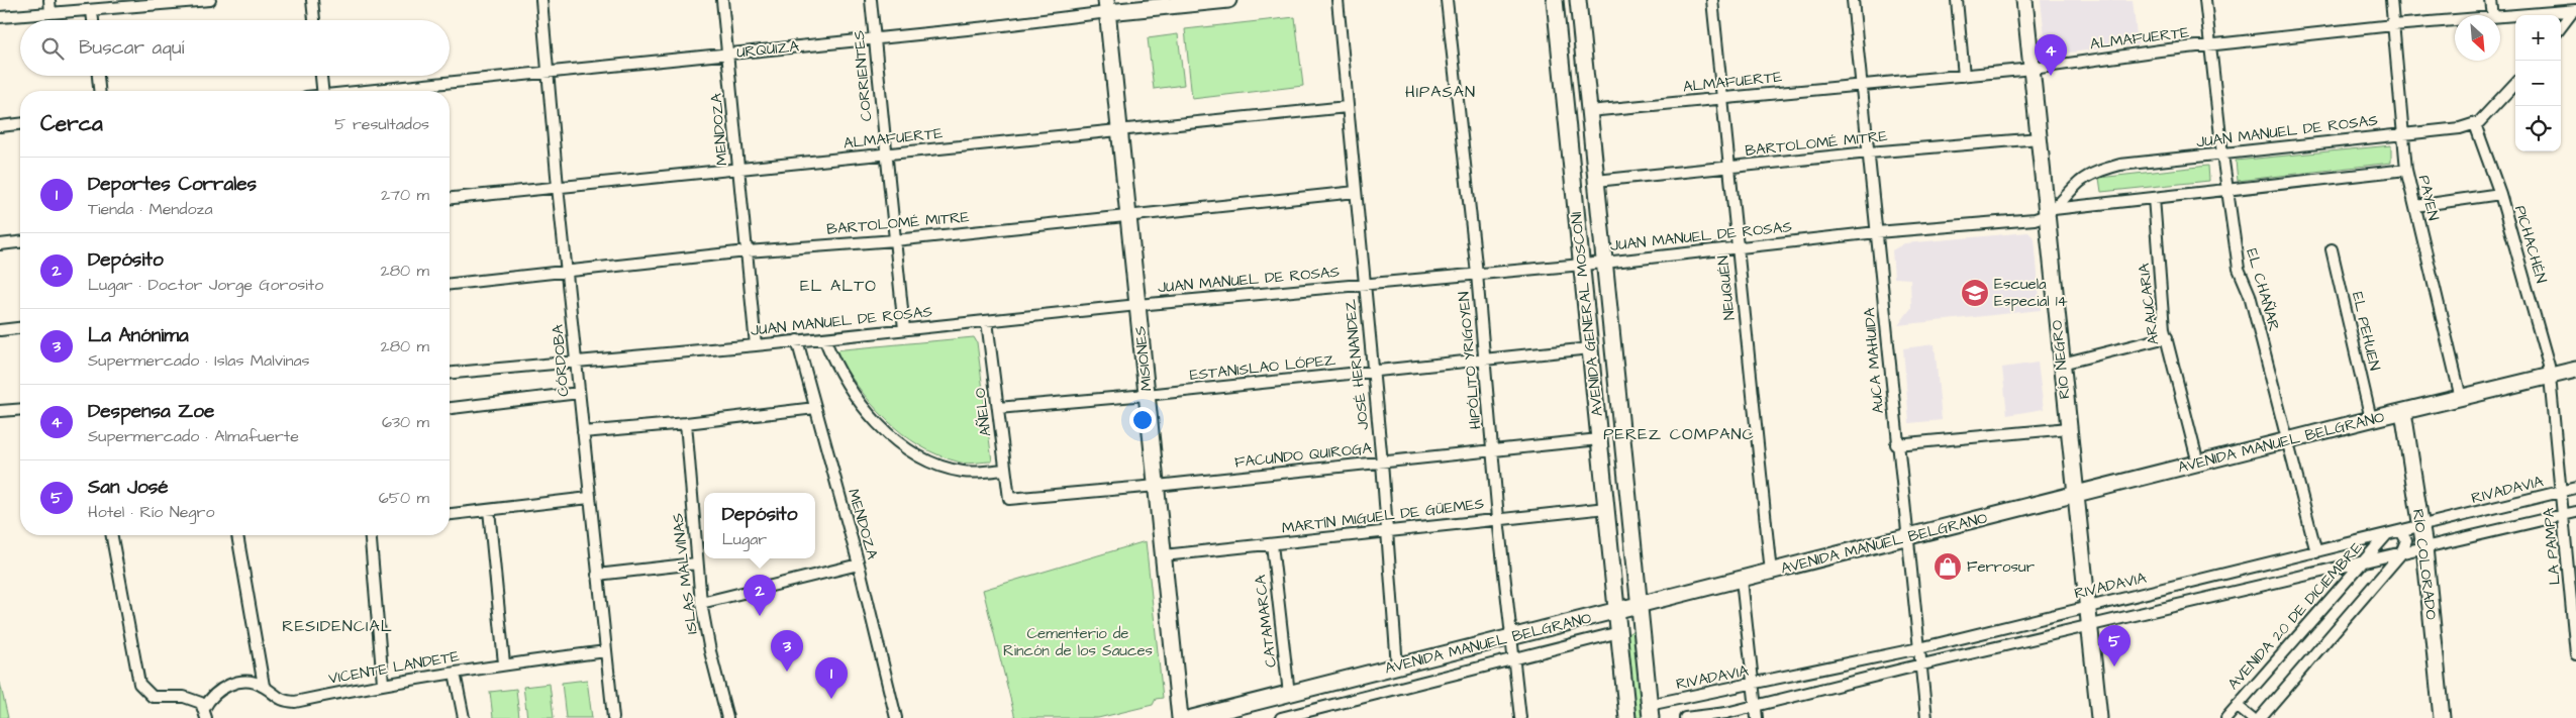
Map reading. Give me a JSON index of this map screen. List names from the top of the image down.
{
  "streets": {
    "street": [
      "ALMAFUERTE",
      "URQUIZA",
      "CORRIENTES",
      "MENDOZA",
      "JUAN MANUEL DE ROSAS",
      "BARTOLOMÉ MITRE",
      "PAYEN",
      "PICHACHÉN",
      "NEUQUÉN",
      "EL CHAÑAR",
      "ARAUCARIA",
      "AVENIDA GENERAL MOSCONI",
      "EL PEHUEN",
      "MISIONES",
      "RÍO NEGRO",
      "CÓRDOBA",
      "HIPÓLITO YRIGOYEN",
      "AUCA MAHUIDA",
      "JOSÉ HERNANDEZ",
      "ESTANISLAO LÓPEZ",
      "AÑELO",
      "AVENIDA MANUEL BELGRANO",
      "FACUNDO QUIROGA",
      "RIVADAVIA",
      "MARTÍN MIGUEL DE GÜEMES",
      "LA PAMPA",
      "RÍO COLORADO",
      "ISLAS MALVINAS",
      "AVENIDA 20 DE DICIEMBRE",
      "CATAMARCA",
      "VICENTE LANDETE"
    ]
  },
  "crossings": [
    ["ALMAFUERTE", "CORRIENTES"],
    ["ALMAFUERTE", "MENDOZA"],
    ["ALMAFUERTE", "PAYEN"],
    ["ALMAFUERTE", "NEUQUÉN"],
    ["ALMAFUERTE", "EL CHAÑAR"],
    ["ALMAFUERTE", "AVENIDA GENERAL MOSCONI"],
    ["ALMAFUERTE", "MISIONES"],
    ["ALMAFUERTE", "RÍO NEGRO"],
    ["ALMAFUERTE", "CÓRDOBA"],
    ["ALMAFUERTE", "AUCA MAHUIDA"],
    ["ALMAFUERTE", "JOSÉ HERNANDEZ"],
    ["URQUIZA", "CORRIENTES"],
    ["URQUIZA", "MENDOZA"],
    ["URQUIZA", "MISIONES"],
    ["URQUIZA", "CÓRDOBA"],
    ["CORRIENTES", "JUAN MANUEL DE ROSAS"],
    ["CORRIENTES", "BARTOLOMÉ MITRE"],
    ["MENDOZA", "JUAN MANUEL DE ROSAS"],
    ["MENDOZA", "BARTOLOMÉ MITRE"],
    ["JUAN MANUEL DE ROSAS", "PAYEN"],
    ["JUAN MANUEL DE ROSAS", "PICHACHÉN"],
    ["JUAN MANUEL DE ROSAS", "NEUQUÉN"],
    ["JUAN MANUEL DE ROSAS", "EL CHAÑAR"],
    ["JUAN MANUEL DE ROSAS", "ARAUCARIA"],
    ["JUAN MANUEL DE ROSAS", "AVENIDA GENERAL MOSCONI"],
    ["JUAN MANUEL DE ROSAS", "MISIONES"],
    ["JUAN MANUEL DE ROSAS", "RÍO NEGRO"],
    ["JUAN MANUEL DE ROSAS", "CÓRDOBA"],
    ["JUAN MANUEL DE ROSAS", "HIPÓLITO YRIGOYEN"],
    ["JUAN MANUEL DE ROSAS", "AUCA MAHUIDA"],
    ["JUAN MANUEL DE ROSAS", "JOSÉ HERNANDEZ"],
    ["JUAN MANUEL DE ROSAS", "AÑELO"],
    ["BARTOLOMÉ MITRE", "NEUQUÉN"],
    ["BARTOLOMÉ MITRE", "AVENIDA GENERAL MOSCONI"],
    ["BARTOLOMÉ MITRE", "MISIONES"],
    ["BARTOLOMÉ MITRE", "RÍO NEGRO"],
    ["BARTOLOMÉ MITRE", "CÓRDOBA"],
    ["BARTOLOMÉ MITRE", "AUCA MAHUIDA"],
    ["BARTOLOMÉ MITRE", "JOSÉ HERNANDEZ"],
    ["PAYEN", "AVENIDA MANUEL BELGRANO"],
    ["PICHACHÉN", "AVENIDA MANUEL BELGRANO"],
    ["PICHACHÉN", "LA PAMPA"],
    ["NEUQUÉN", "AVENIDA MANUEL BELGRANO"],
    ["EL CHAÑAR", "AVENIDA MANUEL BELGRANO"],
    ["EL CHAÑAR", "RIVADAVIA"],
    ["ARAUCARIA", "AVENIDA MANUEL BELGRANO"],
    ["AVENIDA GENERAL MOSCONI", "ESTANISLAO LÓPEZ"],
    ["AVENIDA GENERAL MOSCONI", "AVENIDA MANUEL BELGRANO"],
    ["AVENIDA GENERAL MOSCONI", "FACUNDO QUIROGA"],
    ["AVENIDA GENERAL MOSCONI", "RIVADAVIA"],
    ["AVENIDA GENERAL MOSCONI", "MARTÍN MIGUEL DE GÜEMES"],
    ["EL PEHUEN", "AVENIDA MANUEL BELGRANO"],
    ["MISIONES", "ESTANISLAO LÓPEZ"],
    ["MISIONES", "FACUNDO QUIROGA"],
    ["MISIONES", "MARTÍN MIGUEL DE GÜEMES"],
    ["RÍO NEGRO", "AVENIDA MANUEL BELGRANO"],
    ["RÍO NEGRO", "RIVADAVIA"],
    ["CÓRDOBA", "VICENTE LANDETE"],
    ["HIPÓLITO YRIGOYEN", "ESTANISLAO LÓPEZ"],
    ["HIPÓLITO YRIGOYEN", "AVENIDA MANUEL BELGRANO"],
    ["HIPÓLITO YRIGOYEN", "FACUNDO QUIROGA"],
    ["HIPÓLITO YRIGOYEN", "MARTÍN MIGUEL DE GÜEMES"],
    ["AUCA MAHUIDA", "AVENIDA MANUEL BELGRANO"],
    ["AUCA MAHUIDA", "RIVADAVIA"],
    ["JOSÉ HERNANDEZ", "ESTANISLAO LÓPEZ"],
    ["JOSÉ HERNANDEZ", "AVENIDA MANUEL BELGRANO"],
    ["JOSÉ HERNANDEZ", "FACUNDO QUIROGA"],
    ["JOSÉ HERNANDEZ", "MARTÍN MIGUEL DE GÜEMES"],
    ["ESTANISLAO LÓPEZ", "AÑELO"],
    ["AÑELO", "FACUNDO QUIROGA"],
    ["AVENIDA MANUEL BELGRANO", "LA PAMPA"],
    ["AVENIDA MANUEL BELGRANO", "RÍO COLORADO"],
    ["AVENIDA MANUEL BELGRANO", "CATAMARCA"],
    ["RIVADAVIA", "LA PAMPA"],
    ["RIVADAVIA", "RÍO COLORADO"],
    ["RIVADAVIA", "AVENIDA 20 DE DICIEMBRE"],
    ["MARTÍN MIGUEL DE GÜEMES", "CATAMARCA"]
  ],
  "districts": [
    "HIPASAN",
    "EL ALTO",
    "PEREZ COMPANC",
    "RESIDENCIAL"
  ],
  "parks": ["Cementerio de Rincón de los Sauces"],
  "places": {
    "school or university": ["Escuela Especial 14"],
    "shop": ["Ferrosur"]
  },
  "north": "bottom right",
  "page": {
    "map_buttons": ["+", "−"],
    "search": "Buscar aquí",
    "pins": [
      "4",
      "2",
      "5",
      "3",
      "1"
    ],
    "heading": ["Cerca", "5 resultados"],
    "list": [
      {
        "mark": "1",
        "name": "Deportes Corrales",
        "note": "Tienda · Mendoza",
        "value": "270 m"
      },
      {
        "mark": "2",
        "name": "Depósito",
        "note": "Lugar · Doctor Jorge Gorosito",
        "value": "280 m"
      },
      {
        "mark": "3",
        "name": "La Anónima",
        "note": "Supermercado · Islas Malvinas",
        "value": "280 m"
      },
      {
        "mark": "4",
        "name": "Despensa Zoe",
        "note": "Supermercado · Almafuerte",
        "value": "630 m"
      },
      {
        "mark": "5",
        "name": "San José",
        "note": "Hotel · Río Negro",
        "value": "650 m"
      }
    ],
    "popup": ["Depósito", "Lugar"]
  }
}
